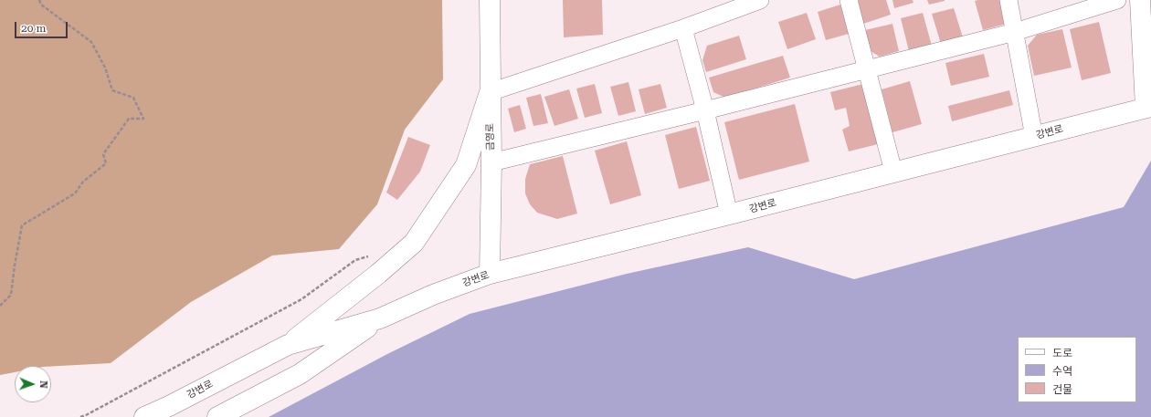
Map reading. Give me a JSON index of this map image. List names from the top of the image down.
{
  "streets": {
    "main road": ["강변로", "금영로"]
  },
  "crossings": [
    ["강변로", "금영로"]
  ],
  "legend": ["도로", "수역", "건물"],
  "scale_bar": "20 m",
  "north": "right"
}
